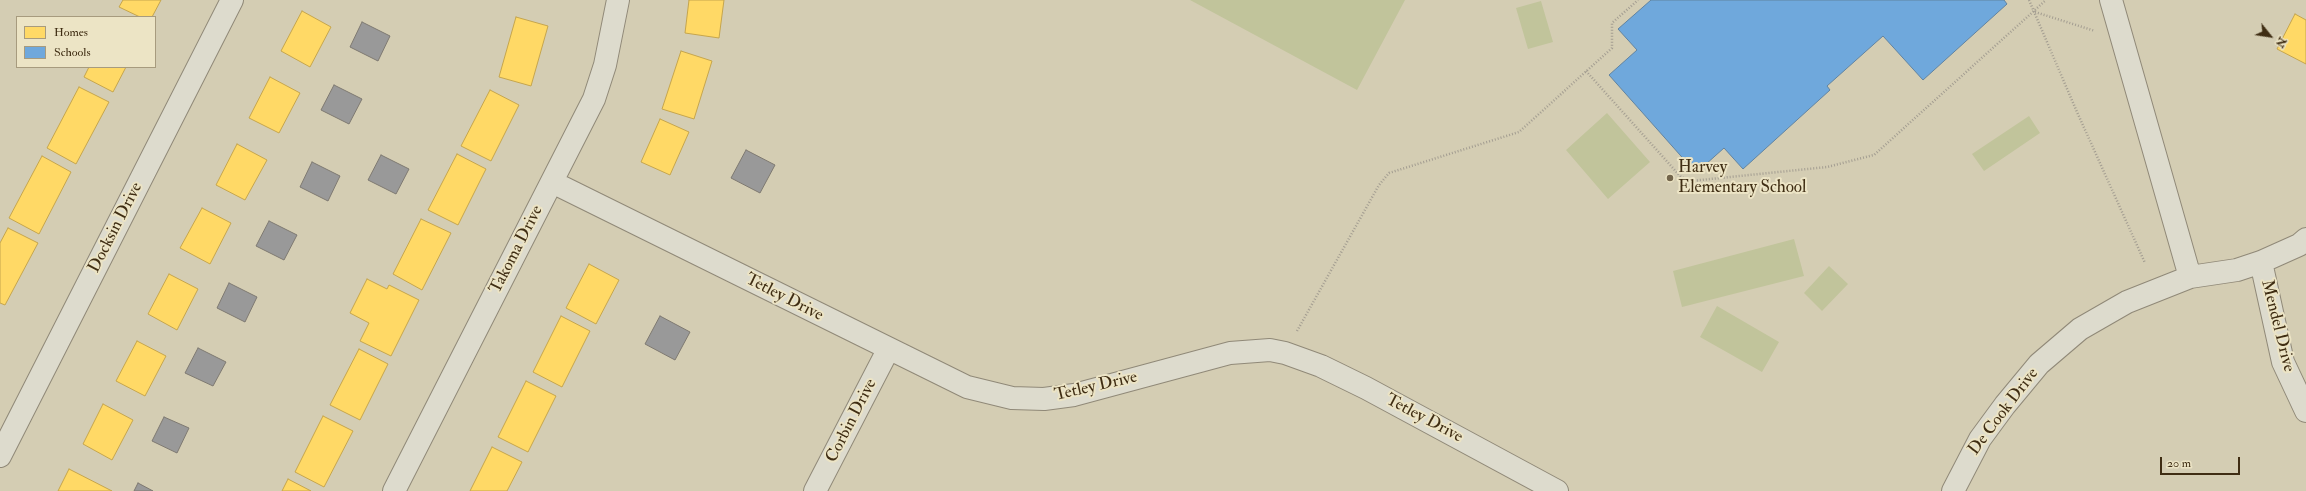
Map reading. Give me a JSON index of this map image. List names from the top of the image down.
{
  "streets": {
    "street": [
      "Docksin Drive",
      "Takoma Drive",
      "Tetley Drive",
      "Mendel Drive",
      "De Cook Drive",
      "Corbin Drive"
    ]
  },
  "crossings": [
    ["Takoma Drive", "Tetley Drive"],
    ["Tetley Drive", "Corbin Drive"],
    ["Mendel Drive", "De Cook Drive"]
  ],
  "places": ["Harvey Elementary School"],
  "legend": ["Homes", "Schools"],
  "scale_bar": "20 m",
  "north": "bottom right"
}
